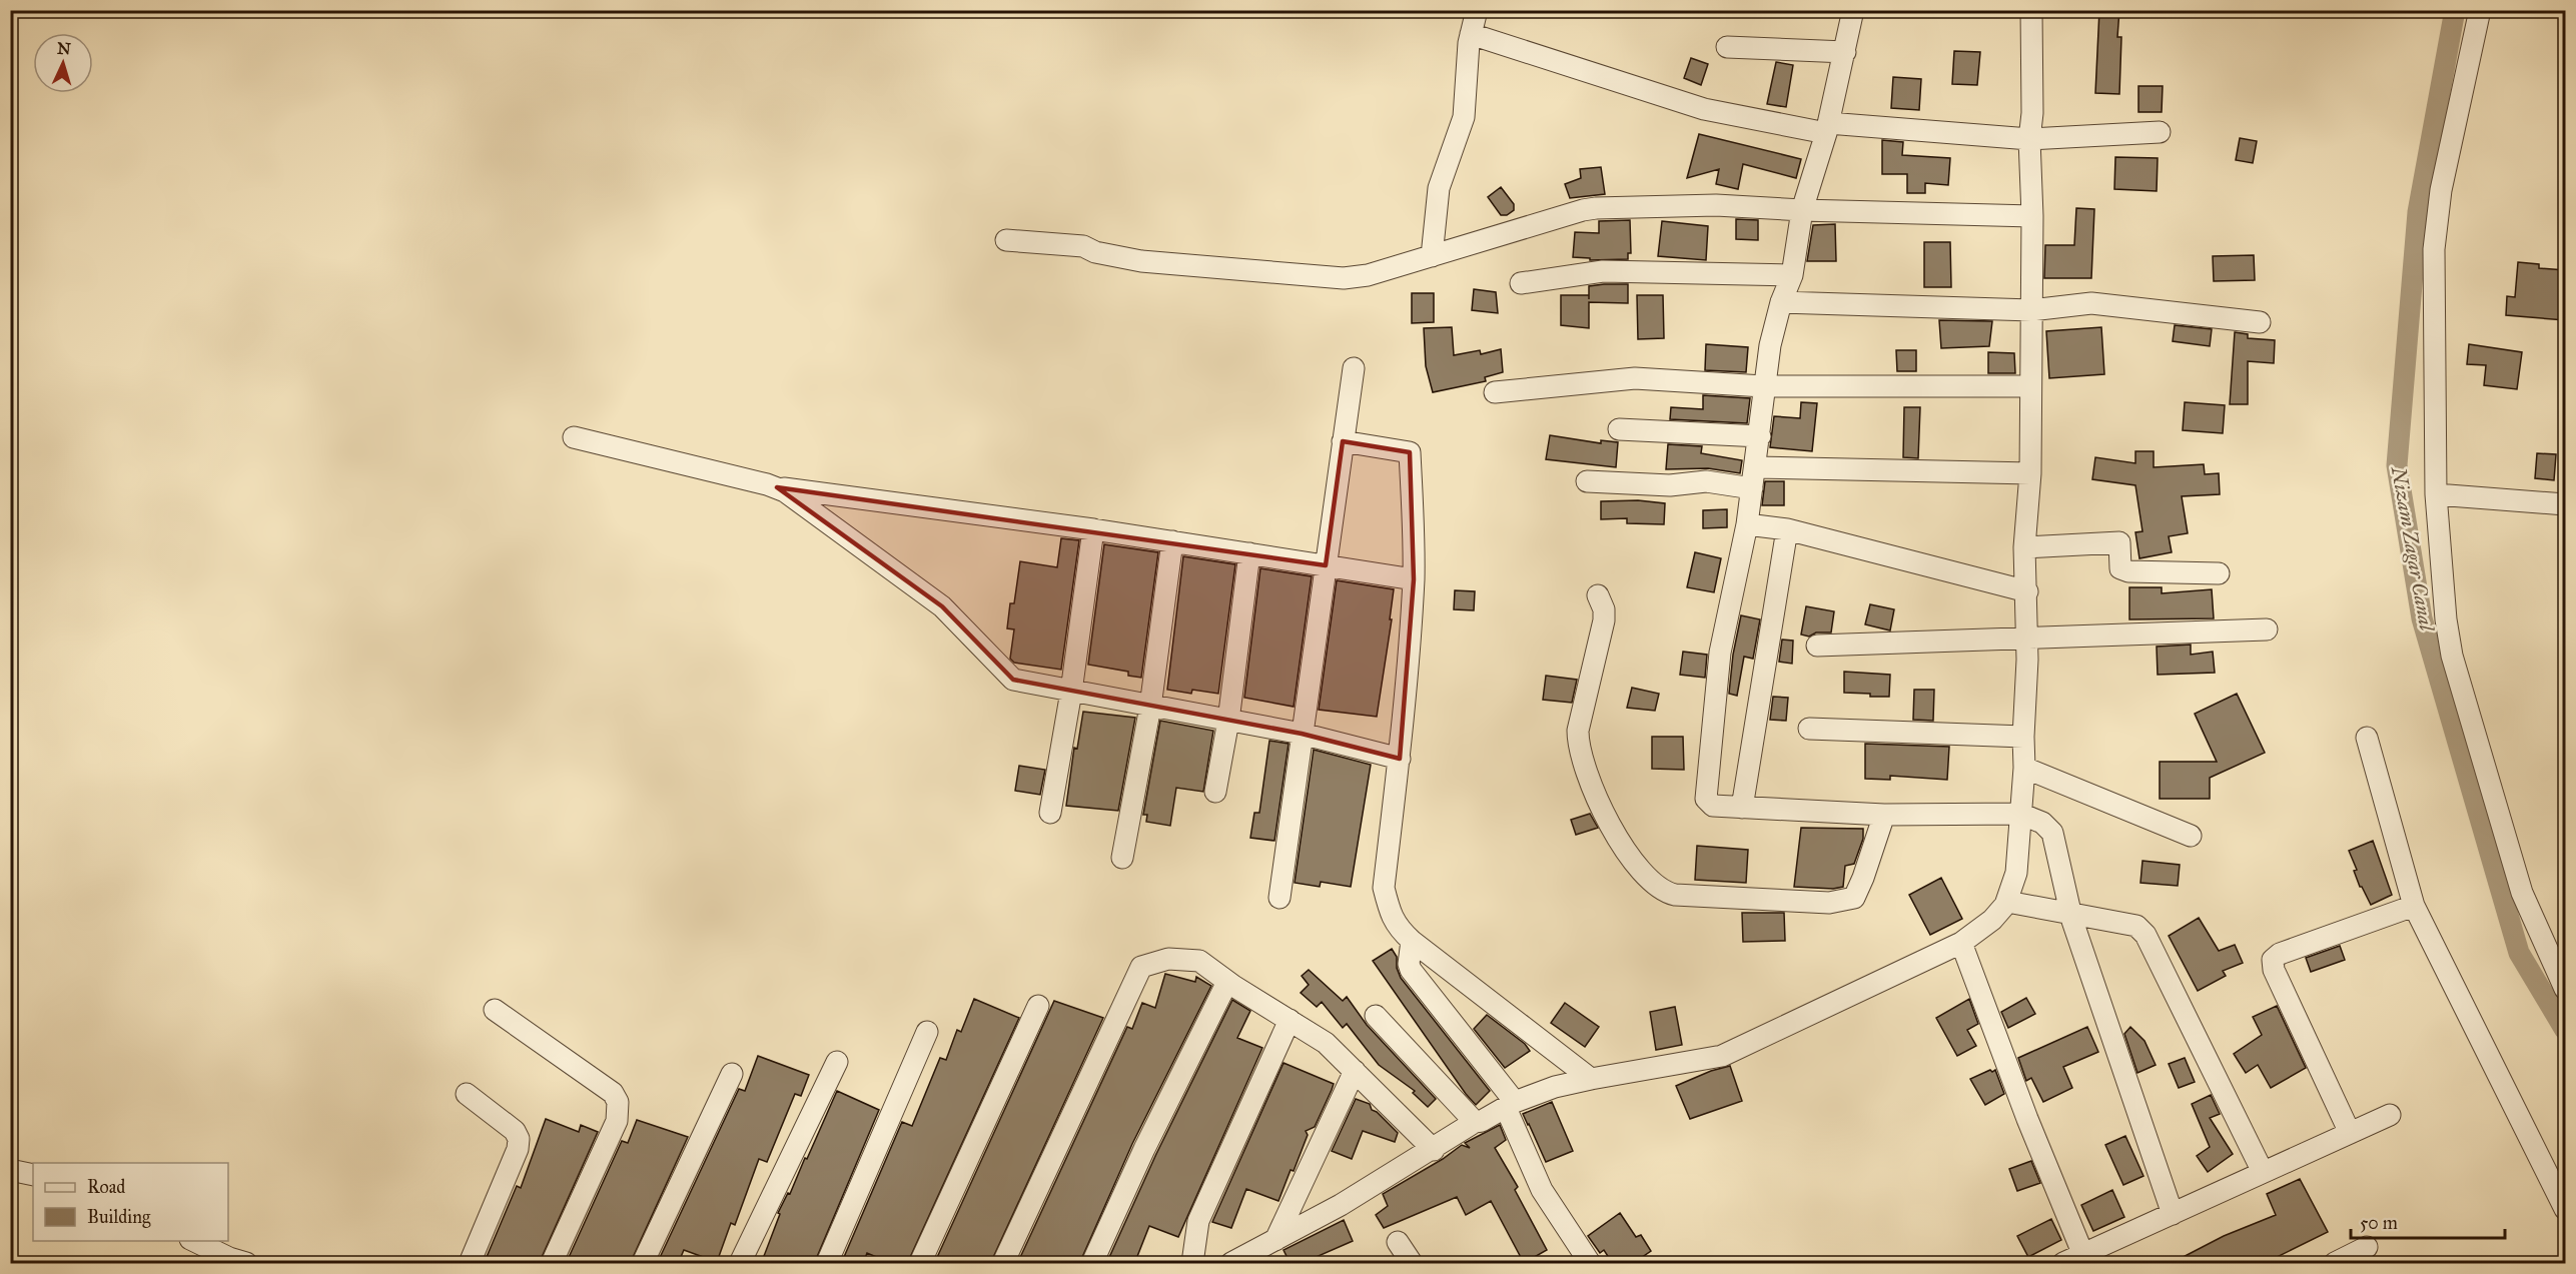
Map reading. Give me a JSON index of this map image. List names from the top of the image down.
{
  "water": ["Nizam Zagar Canal"],
  "legend": ["Road", "Building"],
  "scale_bar": "50 m",
  "north": "top"
}
